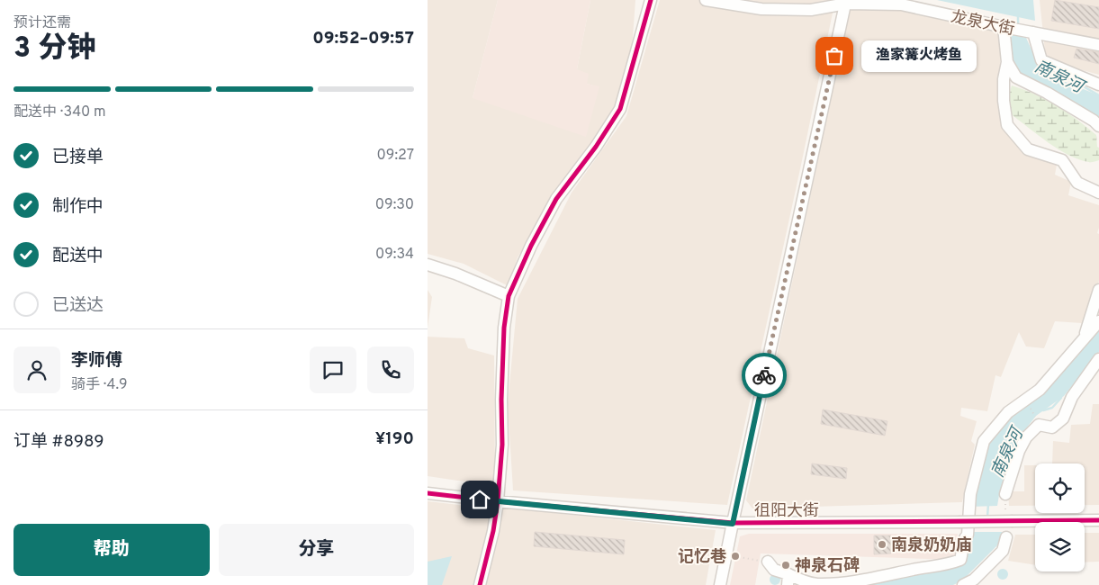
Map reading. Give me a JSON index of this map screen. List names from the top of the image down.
{
  "streets": {
    "street": ["龙泉大街", "徂阳大街"]
  },
  "water": ["南泉河"],
  "places": [
    "渔家篝火烤鱼",
    "南泉奶奶庙",
    "记忆巷",
    "神泉石碑"
  ],
  "page": {
    "heading": ["3 分钟", "预计还需", "09:52–09:57"],
    "panel": [
      "李师傅",
      "骑手 · 4.9",
      "订单 #8989",
      "¥190"
    ],
    "bubble": "渔家篝火烤鱼",
    "bar": "配送中 · 340 m",
    "list": [
      ["已接单", "09:27"],
      ["制作中", "09:30"],
      ["配送中", "09:34"],
      "已送达"
    ],
    "buttons": ["帮助", "分享"]
  }
}
